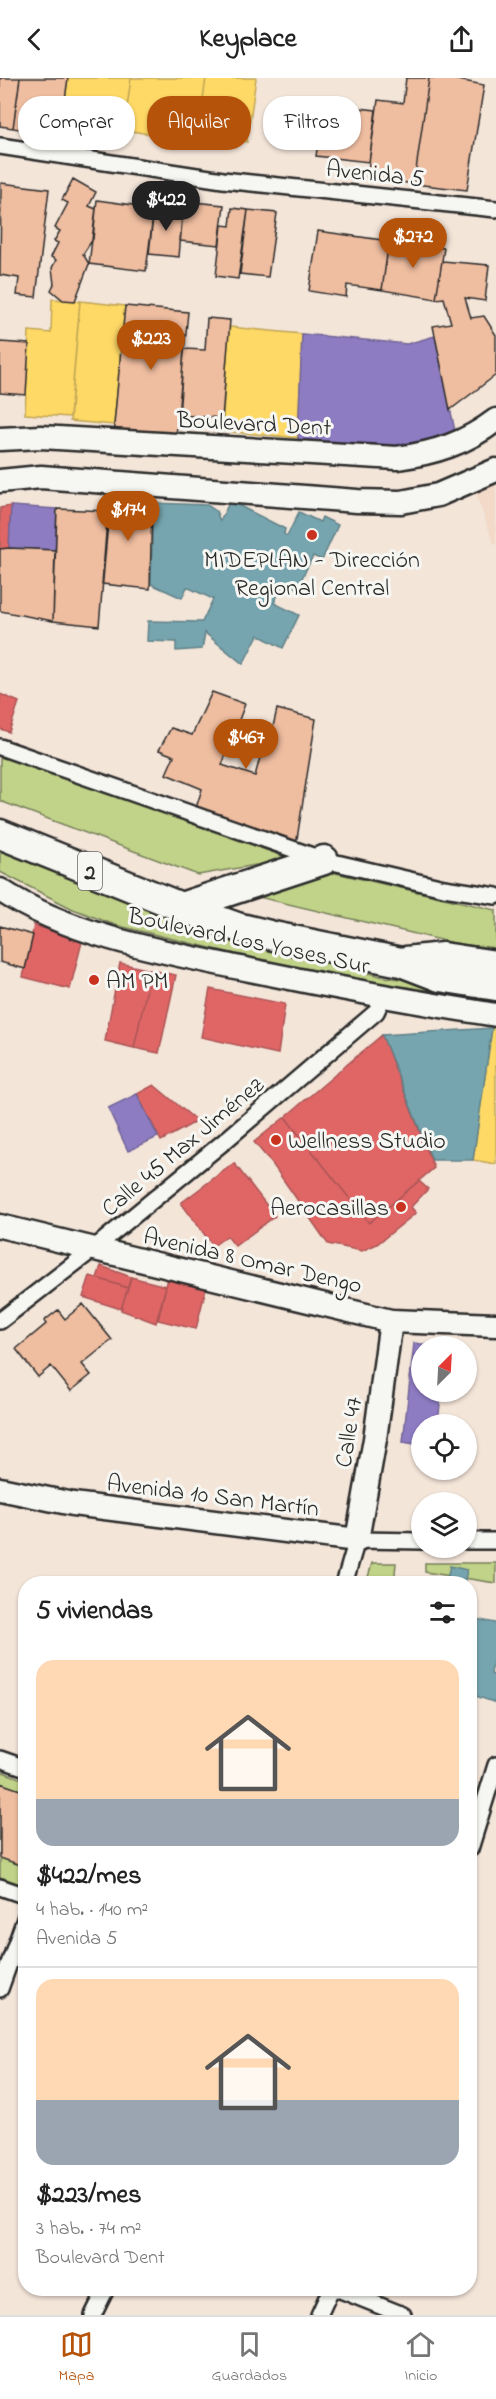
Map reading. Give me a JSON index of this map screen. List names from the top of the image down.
{
  "streets": {
    "highway": ["2"],
    "street": [
      "Avenida 5",
      "Boulevard Dent",
      "Boulevard Los Yoses Sur",
      "Calle 45 Max Jiménez",
      "Avenida 8 Omar Dengo",
      "Calle 47",
      "Avenida 10 San Martín"
    ]
  },
  "crossings": [
    ["Boulevard Los Yoses Sur", "Calle 45 Max Jiménez"],
    ["Calle 45 Max Jiménez", "Avenida 8 Omar Dengo"],
    ["Avenida 8 Omar Dengo", "Calle 47"],
    ["Calle 47", "Avenida 10 San Martín"]
  ],
  "places": [
    "MIDEPLAN - Dirección Regional Central",
    "AM PM",
    "Wellness Studio",
    "Aerocasillas"
  ],
  "north": "top right",
  "page": {
    "header": "Keyplace",
    "chip": ["Comprar", "Alquilar", "Filtros"],
    "price": [
      "$422",
      "$272",
      "$223",
      "$174",
      "$467"
    ],
    "heading": "5 viviendas",
    "list": [
      {
        "name": "$422/mes",
        "note": "4 hab. · 140 m² · Avenida 5"
      },
      {
        "name": "$223/mes",
        "note": "3 hab. · 74 m² · Boulevard Dent"
      }
    ],
    "tabs": ["Mapa", "Guardados", "Inicio"]
  }
}
